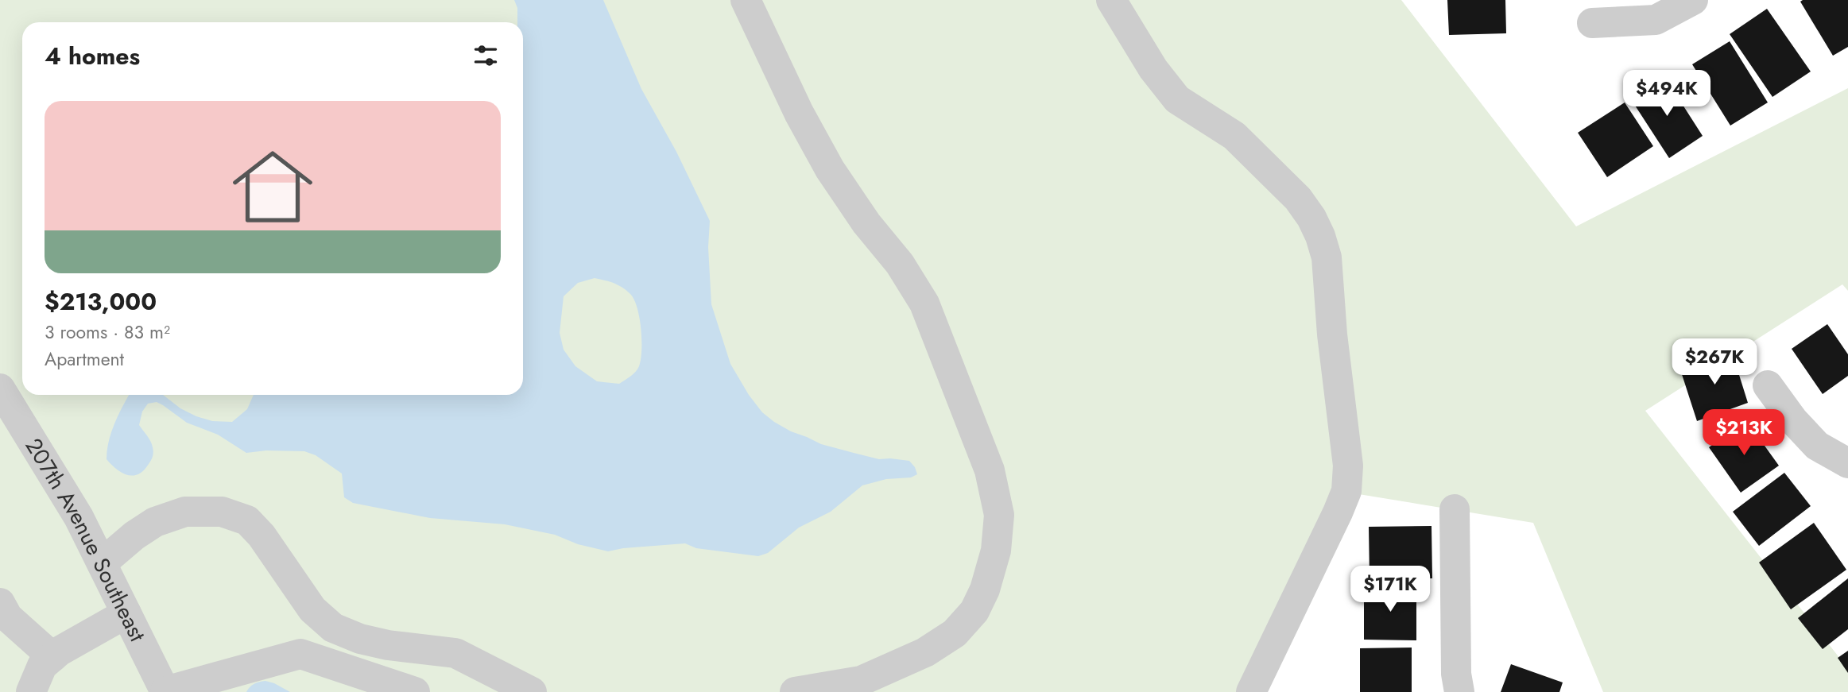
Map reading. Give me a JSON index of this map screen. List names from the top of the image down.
{
  "streets": {
    "street": ["207th Avenue Southeast"]
  },
  "page": {
    "heading": "4 homes",
    "price": [
      "$494K",
      "$267K",
      "$213K",
      "$171K"
    ],
    "list": [
      {
        "name": "$213,000",
        "note": "3 rooms · 83 m² · Apartment"
      }
    ]
  }
}
